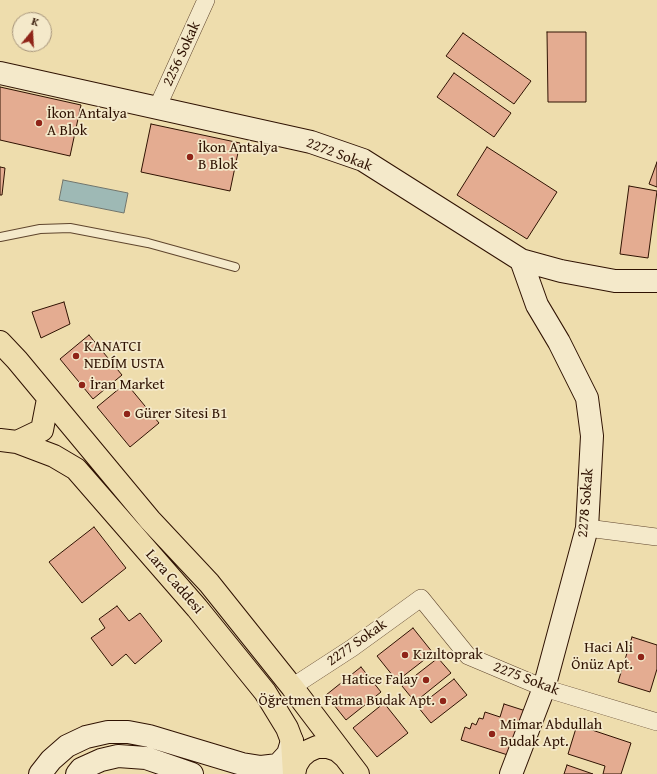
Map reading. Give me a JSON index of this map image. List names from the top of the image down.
{
  "streets": {
    "main road": ["Lara Caddesi"],
    "street": [
      "2256 Sokak",
      "2272 Sokak",
      "2278 Sokak",
      "2277 Sokak",
      "2275 Sokak"
    ]
  },
  "crossings": [
    ["2256 Sokak", "2272 Sokak"],
    ["2272 Sokak", "2278 Sokak"],
    ["2278 Sokak", "2275 Sokak"],
    ["2277 Sokak", "2275 Sokak"]
  ],
  "places": [
    "İkon Antalya A Blok",
    "İkon Antalya B Blok",
    "KANATCI NEDÍM USTA",
    "İran Market",
    "Gürer Sitesi B1",
    "Kızıltoprak",
    "Haci Ali Önüz Apt.",
    "Hatice Falay",
    "Öğretmen Fatma Budak Apt.",
    "Mimar Abdullah Budak Apt."
  ],
  "north": "top"
}
